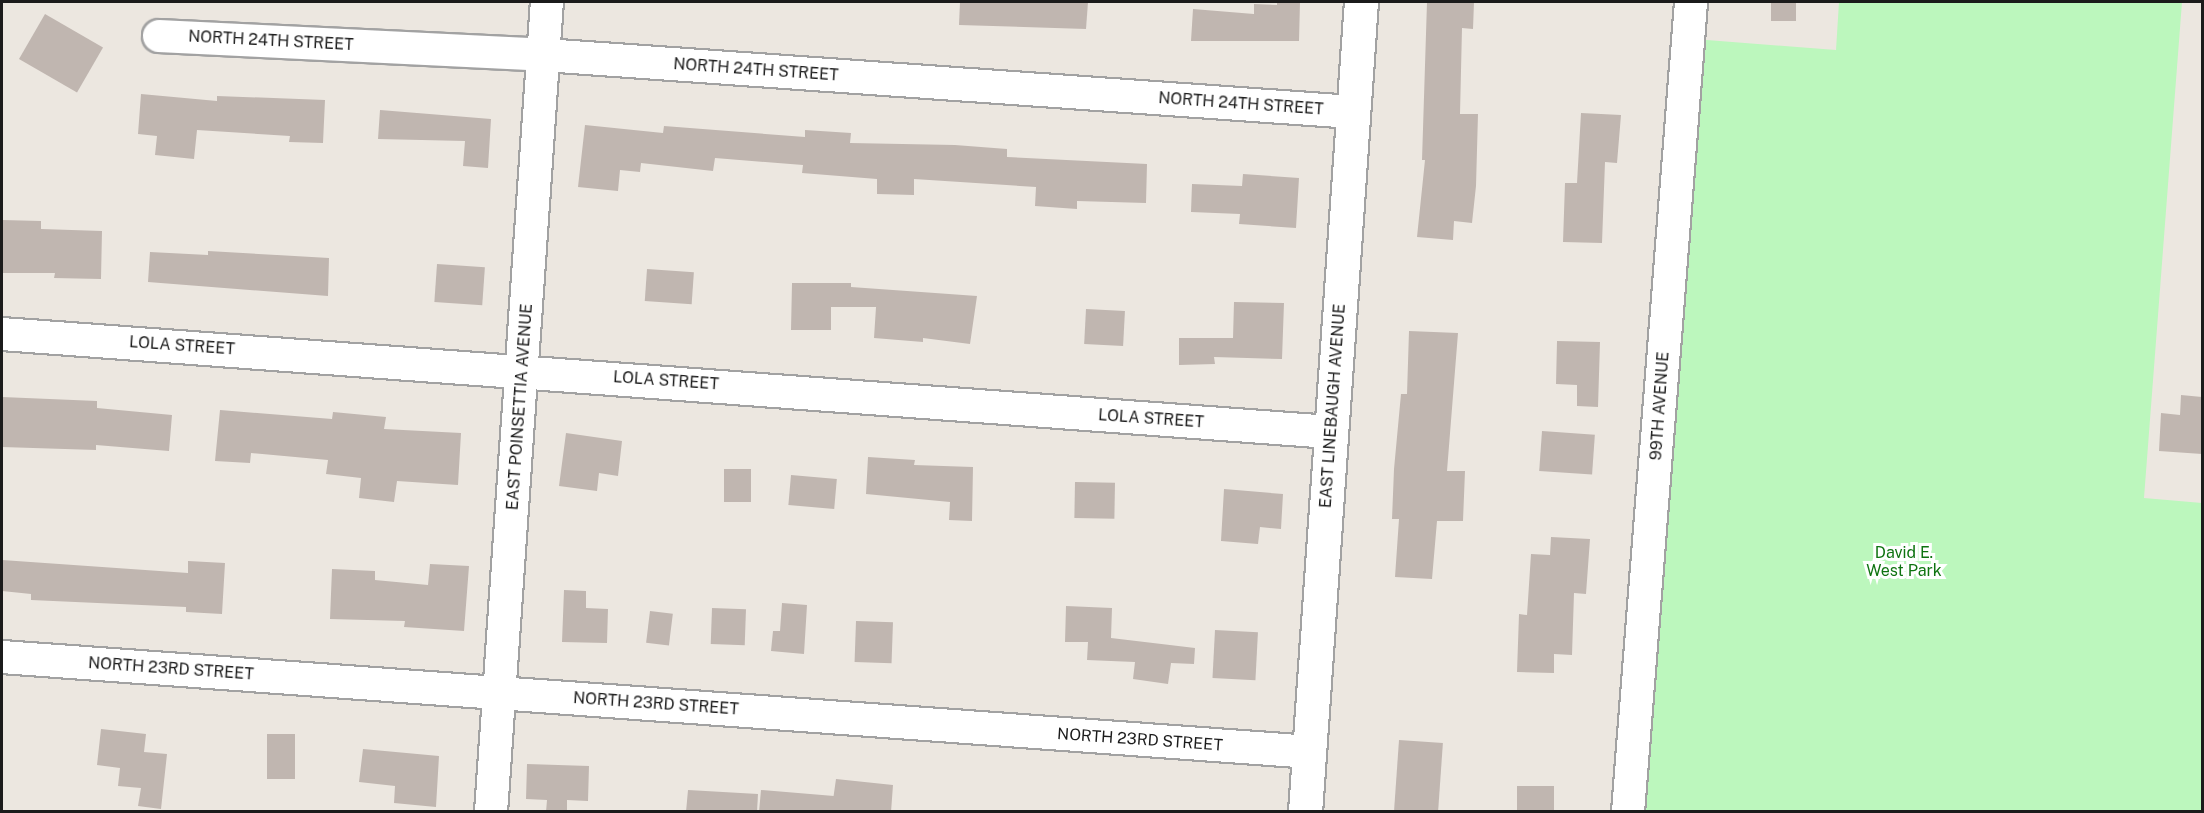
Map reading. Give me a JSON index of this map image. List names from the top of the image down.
{
  "streets": {
    "street": [
      "NORTH 24TH STREET",
      "LOLA STREET",
      "EAST LINEBAUGH AVENUE",
      "99TH AVENUE",
      "EAST POINSETTIA AVENUE",
      "NORTH 23RD STREET"
    ]
  },
  "crossings": [
    ["NORTH 24TH STREET", "EAST LINEBAUGH AVENUE"],
    ["NORTH 24TH STREET", "EAST POINSETTIA AVENUE"],
    ["LOLA STREET", "EAST LINEBAUGH AVENUE"],
    ["LOLA STREET", "EAST POINSETTIA AVENUE"],
    ["EAST LINEBAUGH AVENUE", "NORTH 23RD STREET"],
    ["EAST POINSETTIA AVENUE", "NORTH 23RD STREET"]
  ],
  "parks": ["David E. West Park"]
}
